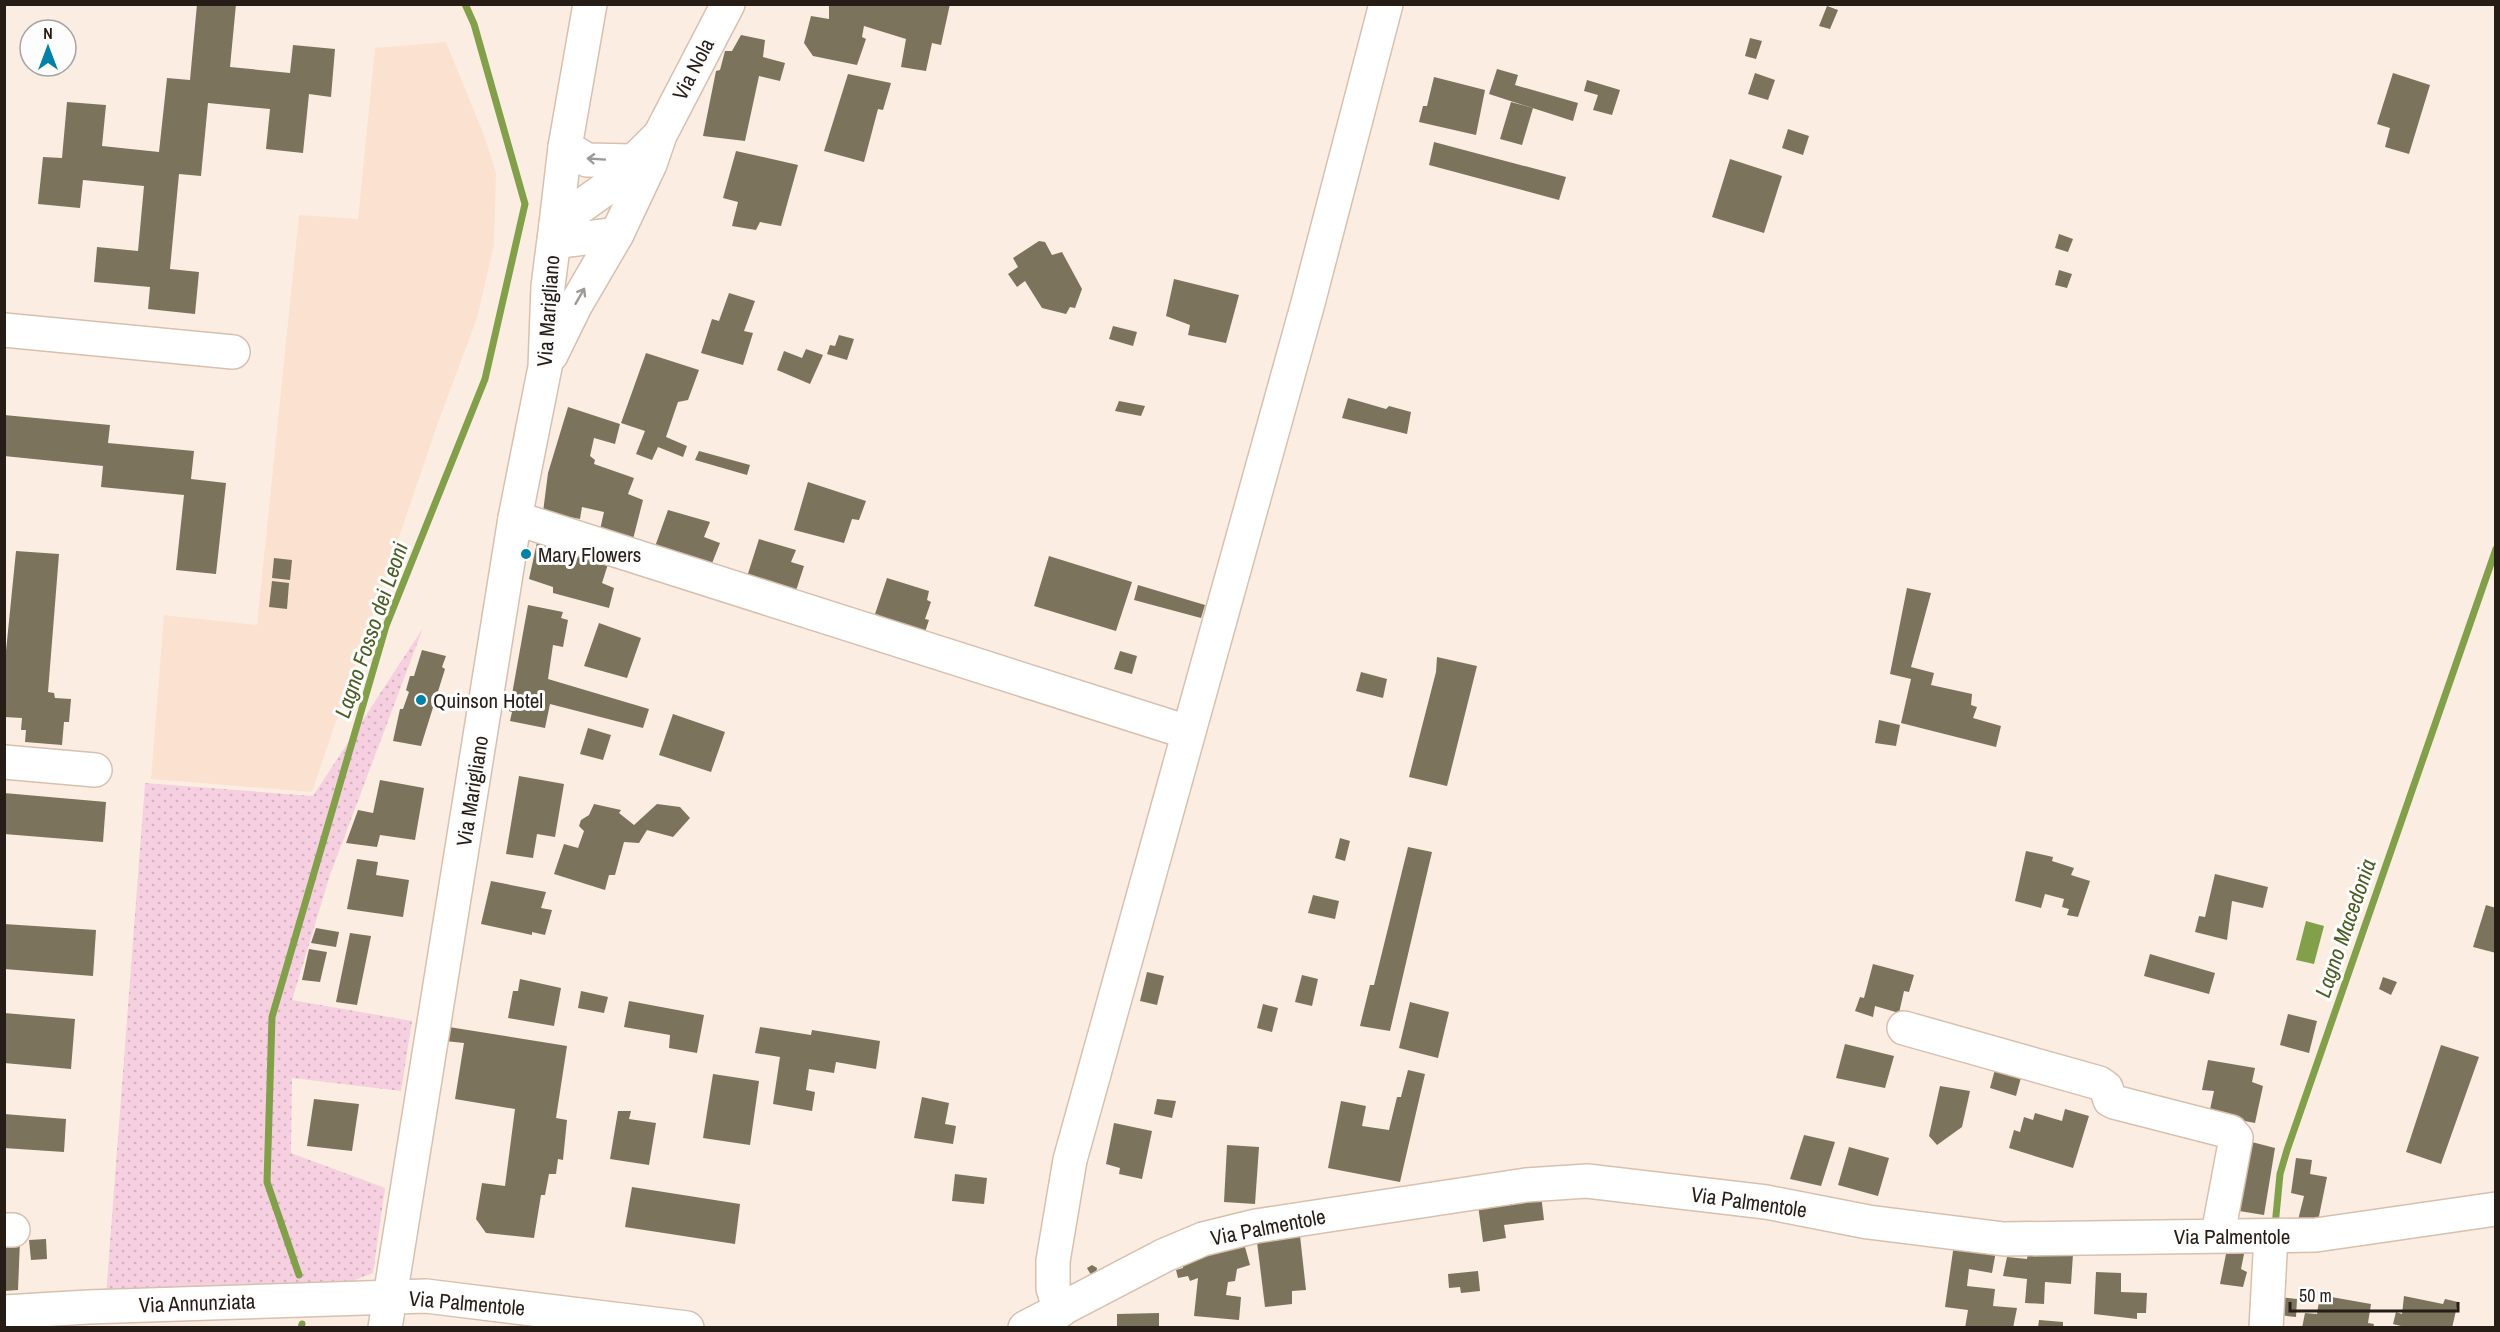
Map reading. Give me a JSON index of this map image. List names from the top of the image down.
{
  "streets": {
    "street": [
      "Via Nola",
      "Via Marigliano",
      "Via Palmentole",
      "Via Annunziata"
    ]
  },
  "crossings": [
    ["Via Nola", "Via Marigliano"],
    ["Via Marigliano", "Via Palmentole"],
    ["Via Marigliano", "Via Annunziata"],
    ["Via Palmentole", "Via Annunziata"]
  ],
  "water": ["Lagno Fosso dei Leoni", "Lagno Macedonia"],
  "places": ["Mary Flowers", "Quinson Hotel"],
  "scale_bar": "50 m",
  "north": "top"
}
